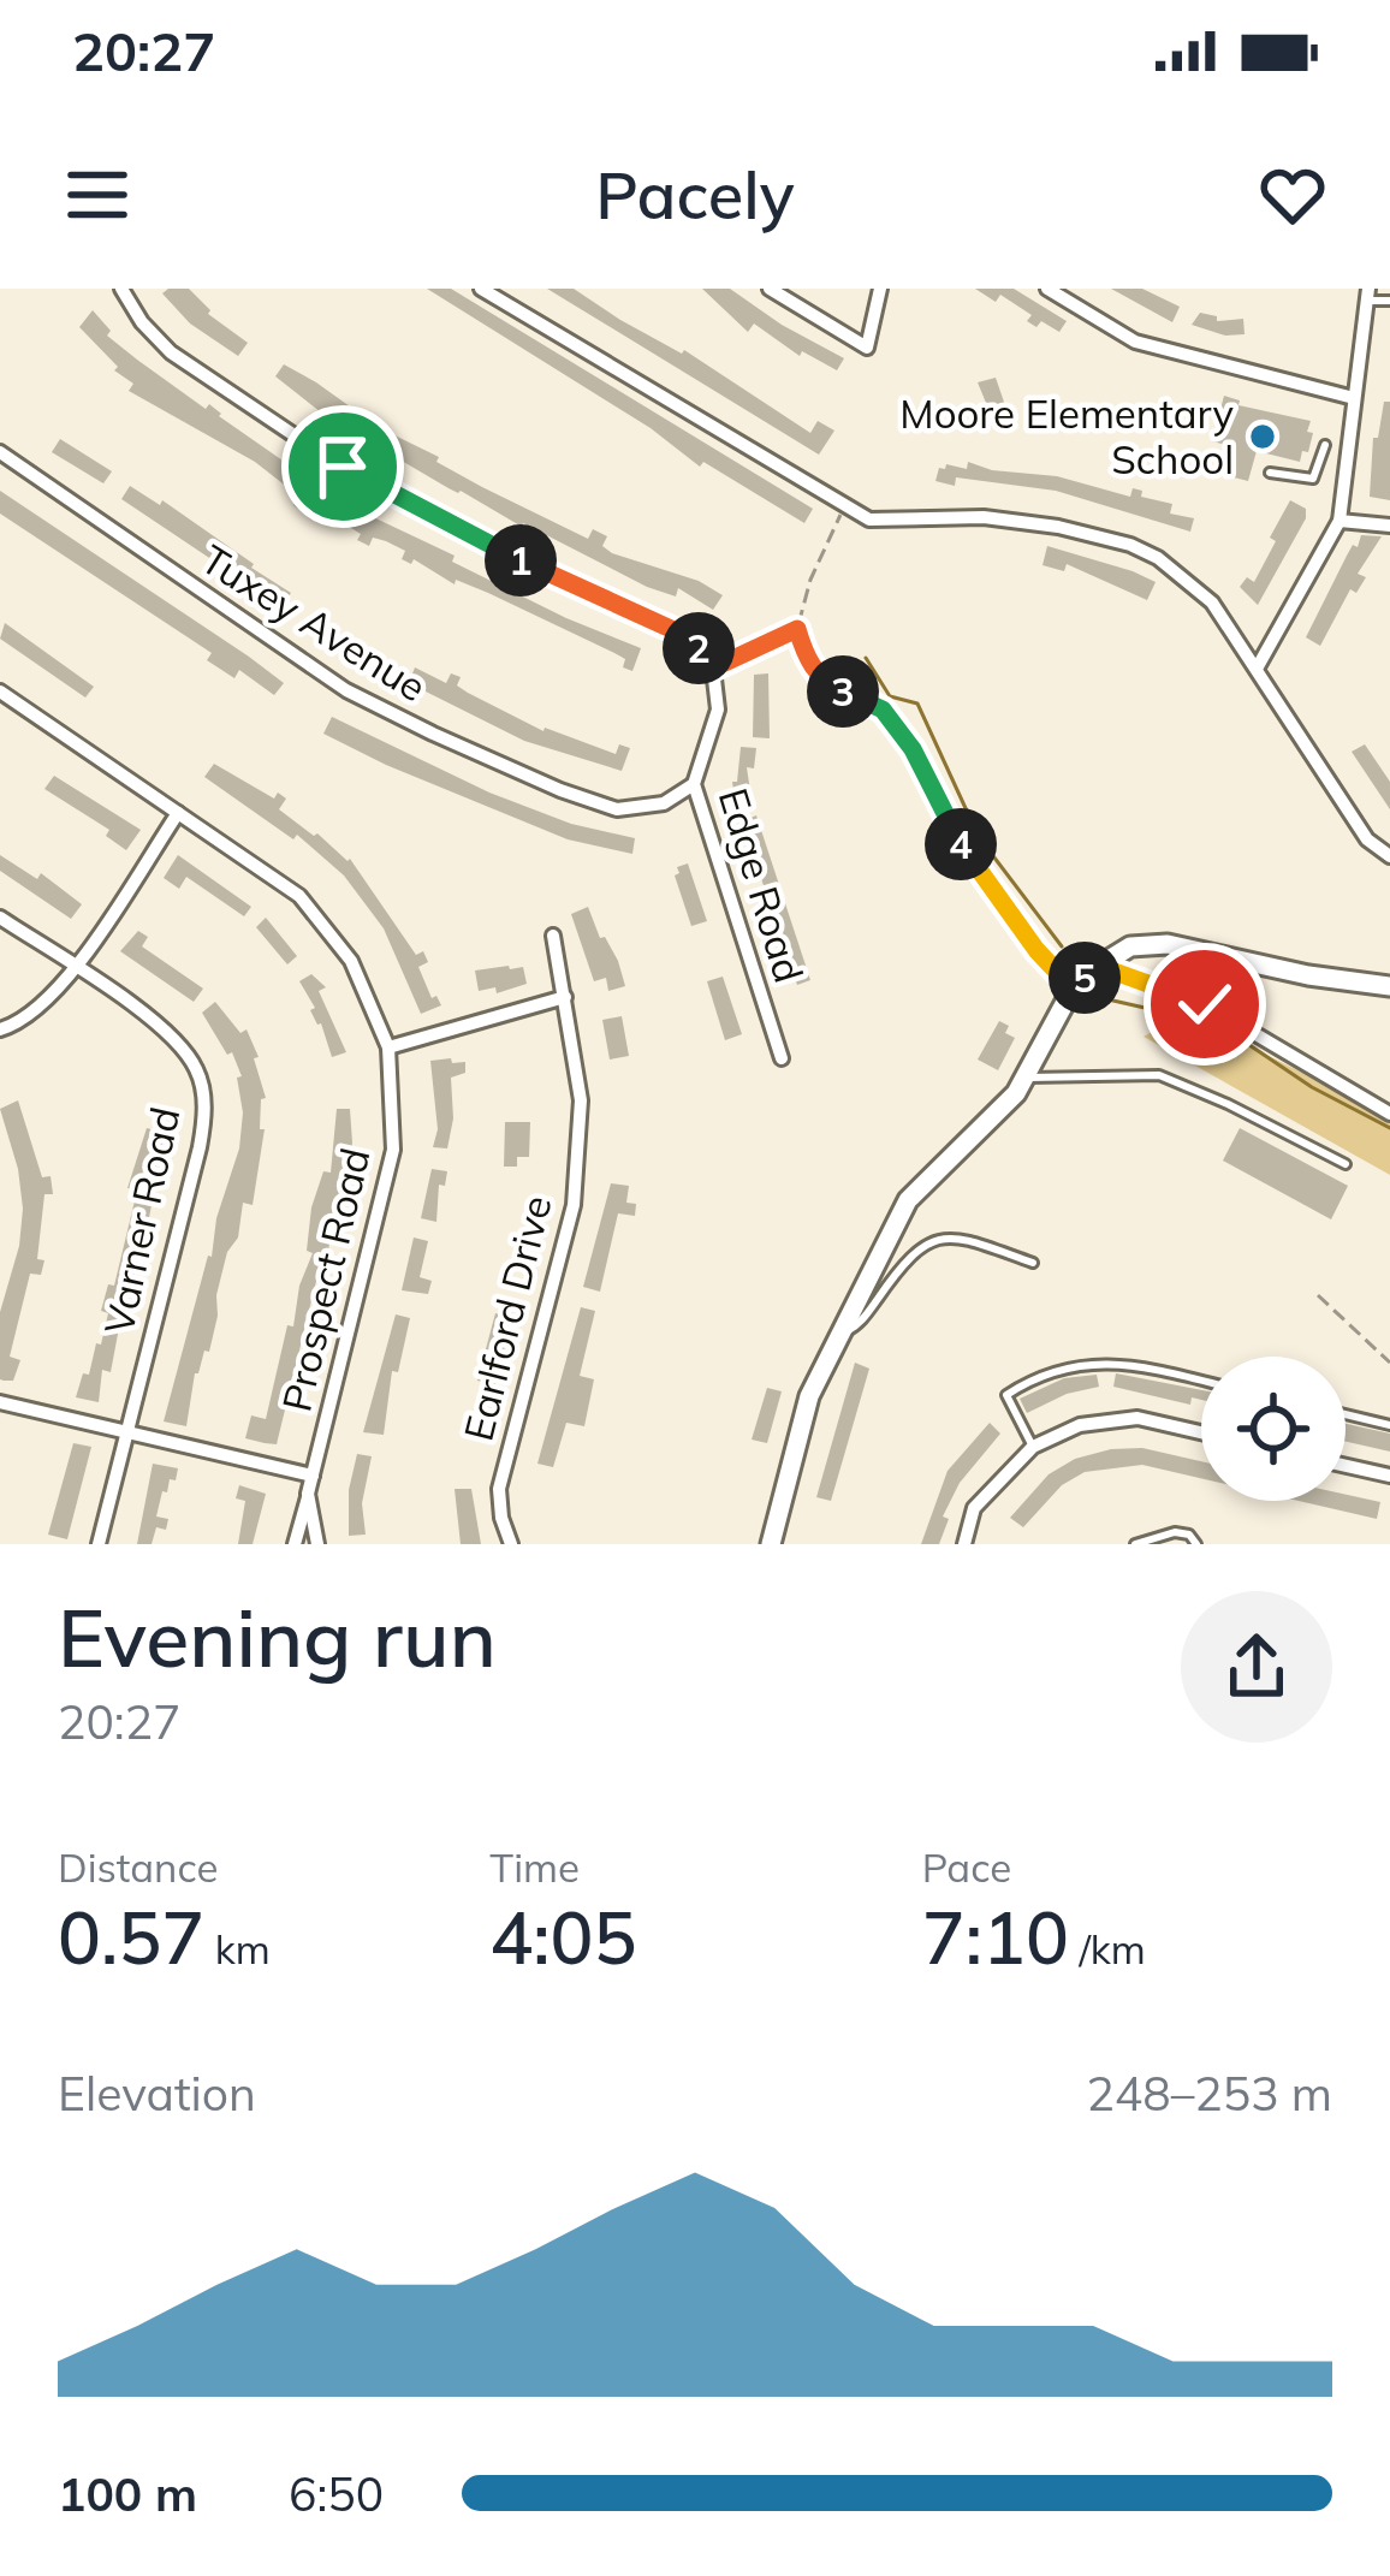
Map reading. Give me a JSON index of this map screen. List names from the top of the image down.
{
  "streets": {
    "street": [
      "Tuxey Avenue",
      "Edge Road",
      "Varner Road",
      "Prospect Road",
      "Earlford Drive"
    ]
  },
  "crossings": [
    ["Tuxey Avenue", "Edge Road"]
  ],
  "places": ["Moore Elementary School"],
  "page": {
    "status": "20:27",
    "header": "Pacely",
    "pins": [
      "1",
      "2",
      "3",
      "4",
      "5"
    ],
    "heading": ["Evening run", "20:27"],
    "stats": [
      ["Distance", "0.57 km"],
      ["Time", "4:05"],
      ["Pace", "7:10 /km"]
    ],
    "chart": ["Elevation", "248–253 m"],
    "list": [
      {
        "name": "100 m",
        "note": "6:50"
      }
    ]
  }
}
